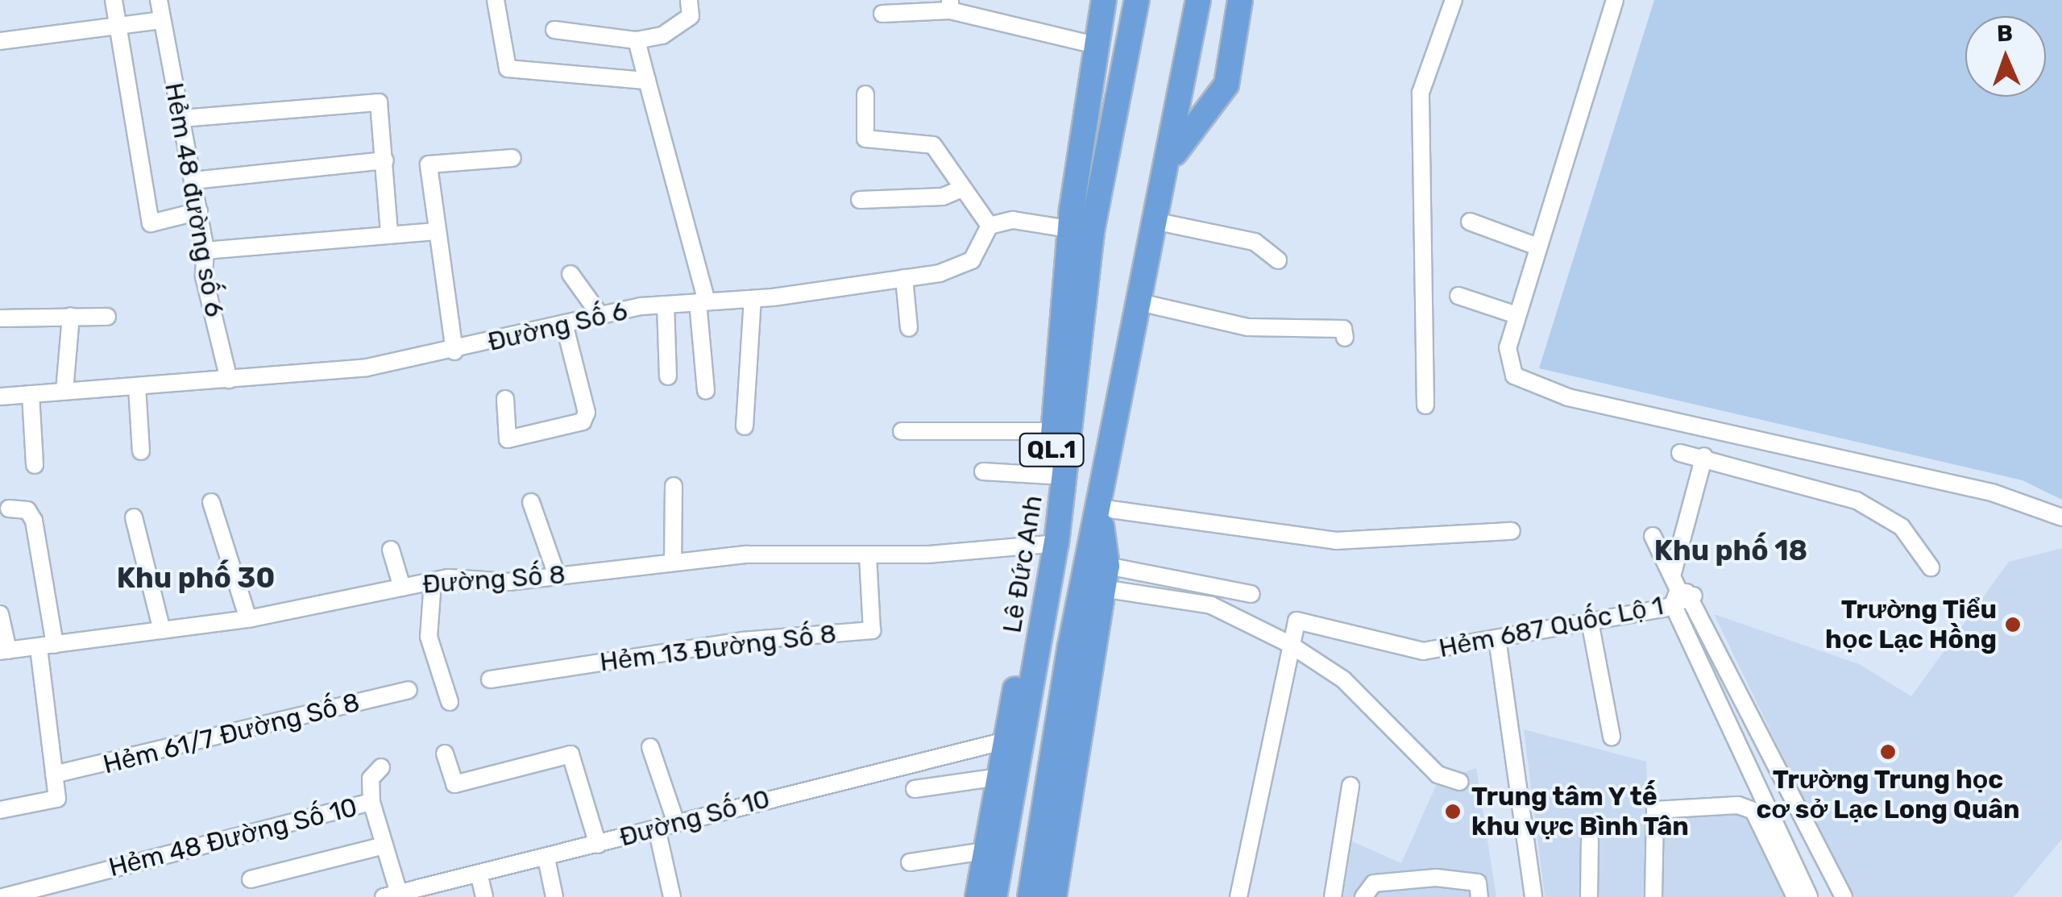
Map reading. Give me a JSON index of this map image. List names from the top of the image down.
{
  "streets": {
    "highway": ["QL.1", "Lê Đức Anh"],
    "street": [
      "Hẻm 48 đường số 6",
      "Đường Số 6",
      "Đường Số 8",
      "Hẻm 687 Quốc Lộ 1",
      "Hẻm 13 Đường Số 8",
      "Hẻm 61/7 Đường Số 8",
      "Đường Số 10",
      "Hẻm 48 Đường Số 10"
    ]
  },
  "crossings": [
    ["Hẻm 48 đường số 6", "Đường Số 6"],
    ["Lê Đức Anh", "Đường Số 8"],
    ["Lê Đức Anh", "Đường Số 10"],
    ["Đường Số 8", "Hẻm 13 Đường Số 8"],
    ["Đường Số 10", "Hẻm 48 Đường Số 10"]
  ],
  "districts": ["Khu phố 18", "Khu phố 30"],
  "places": ["Trường Tiểu học Lạc Hồng", "Trường Trung học cơ sở Lạc Long Quân", "Trung tâm Y tế khu vực Bình Tân"],
  "north": "top"
}
